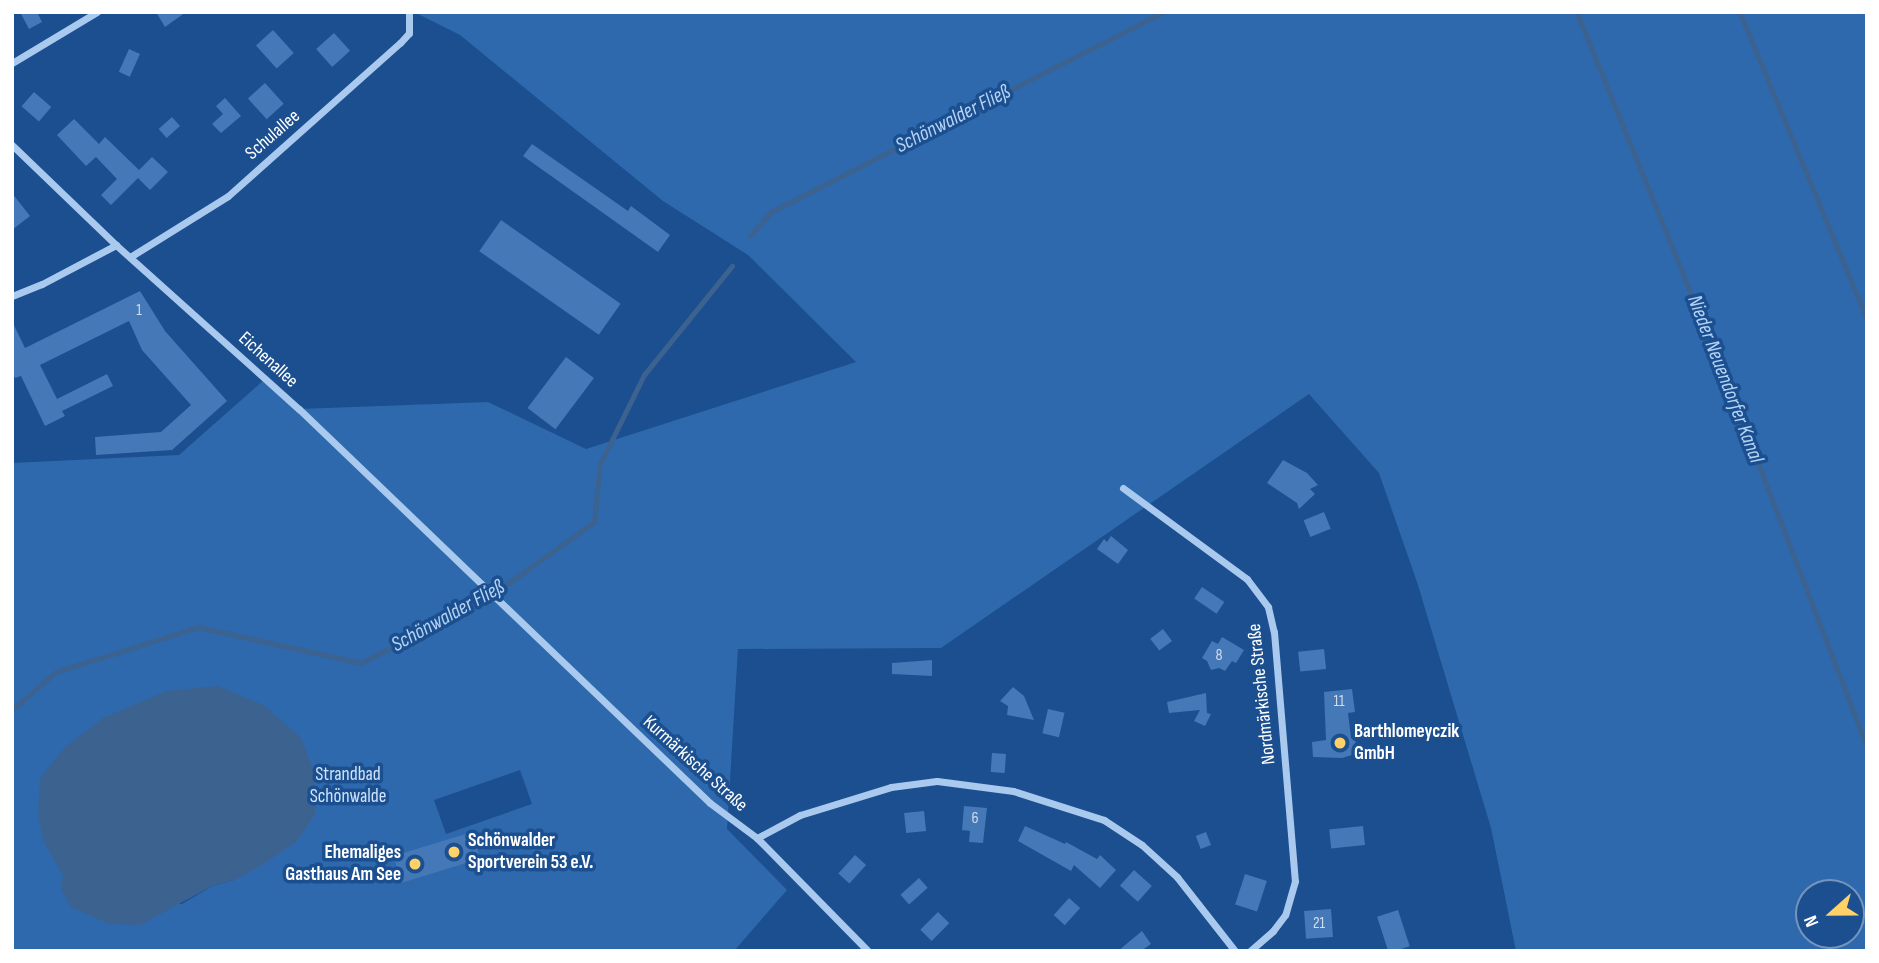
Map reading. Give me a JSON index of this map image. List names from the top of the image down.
{
  "streets": {
    "street": [
      "Schulallee",
      "Eichenallee",
      "Nordmärkische Straße",
      "Kurmärkische Straße"
    ]
  },
  "crossings": [
    ["Schulallee", "Eichenallee"],
    ["Eichenallee", "Kurmärkische Straße"]
  ],
  "water": ["Schönwalder Fließ", "Nieder Neuendorfer Kanal"],
  "parks": ["Strandbad Schönwalde"],
  "places": ["Barthlomeyczik GmbH", "Schönwalder Sportverein 53 e.V.", "Ehemaliges Gasthaus Am See"],
  "house_numbers": [
    "1",
    "8",
    "11",
    "6",
    "21"
  ],
  "north": "left"
}
